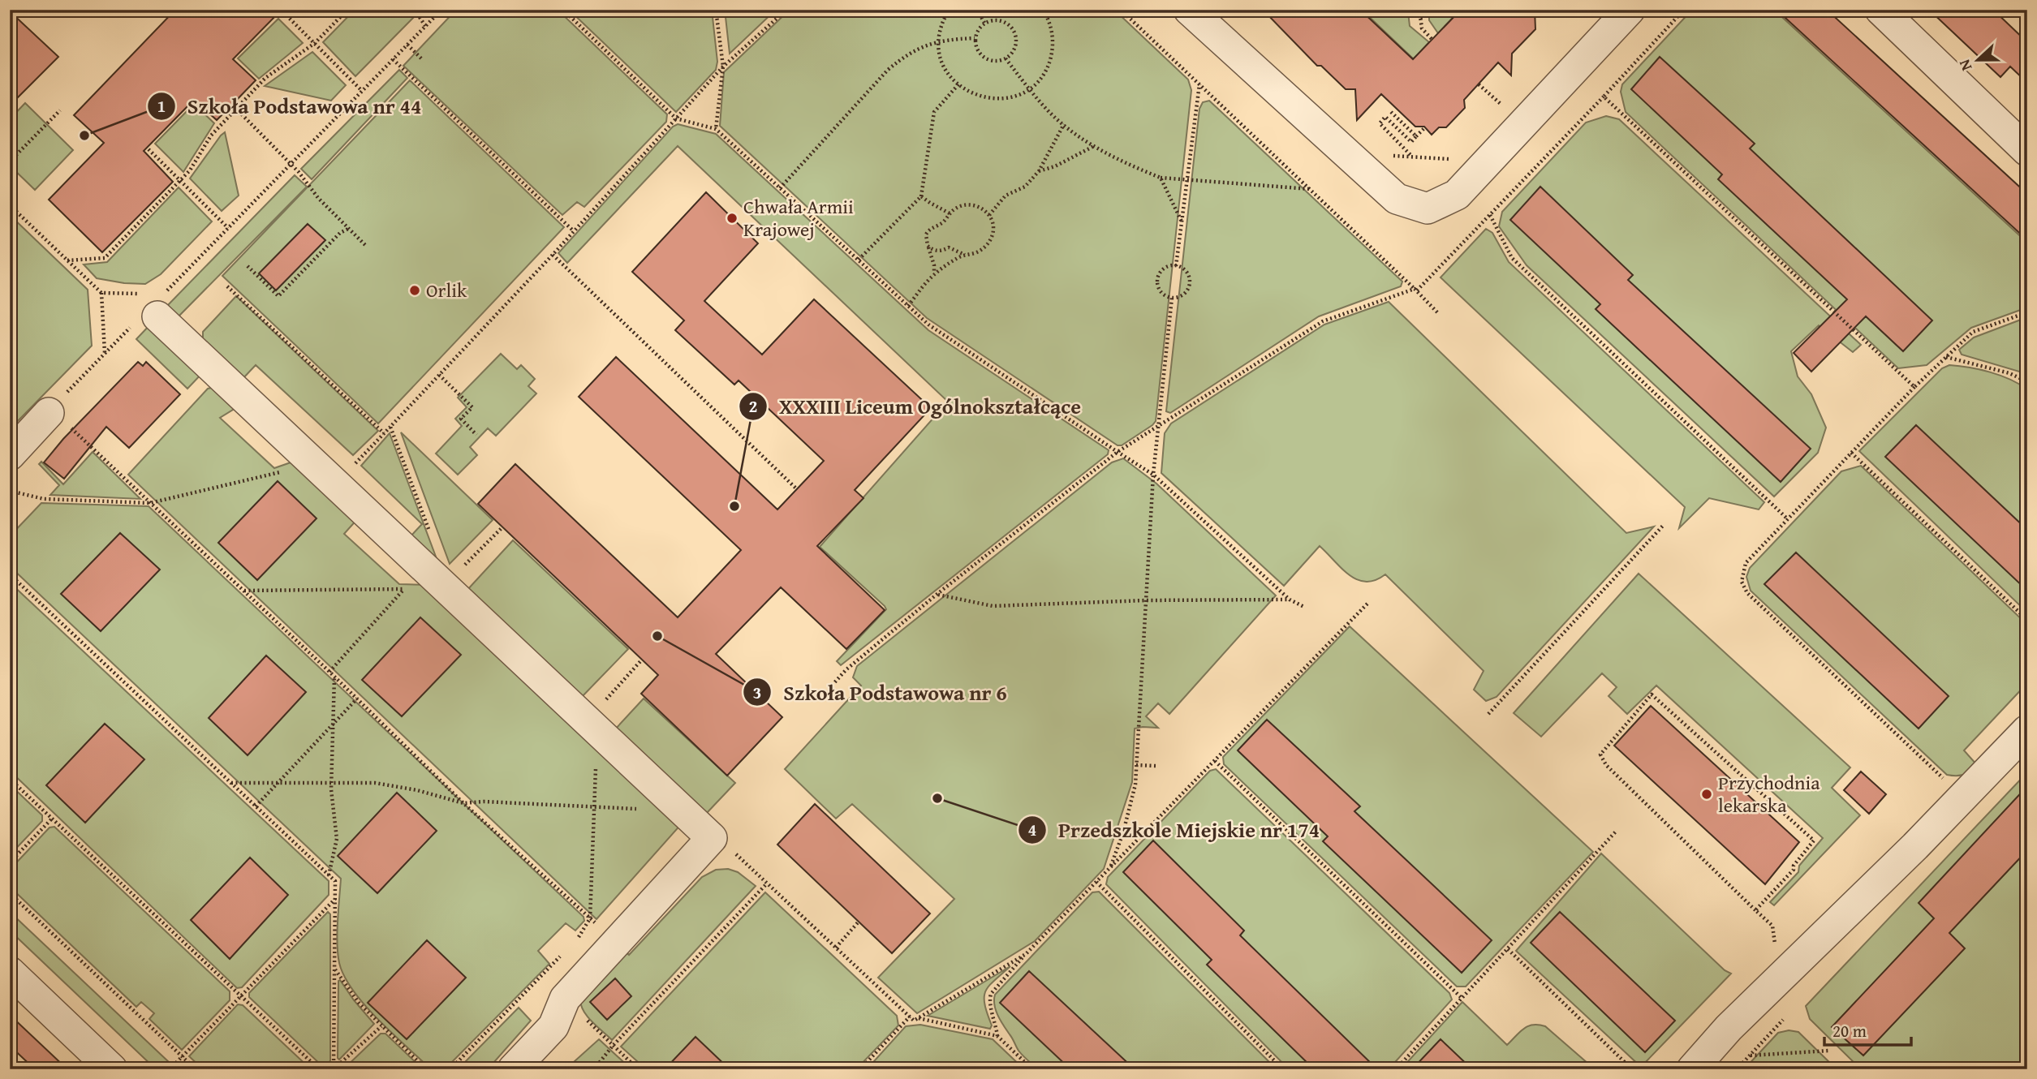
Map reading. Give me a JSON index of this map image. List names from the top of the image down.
{
  "places": [
    "Szkoła Podstawowa nr 44",
    "Chwała Armii Krajowej",
    "Orlik",
    "XXXIII Liceum Ogólnokształcące",
    "Szkoła Podstawowa nr 6",
    "Przychodnia lekarska",
    "Przedszkole Miejskie nr 174"
  ],
  "scale_bar": "20 m",
  "north": "left"
}
